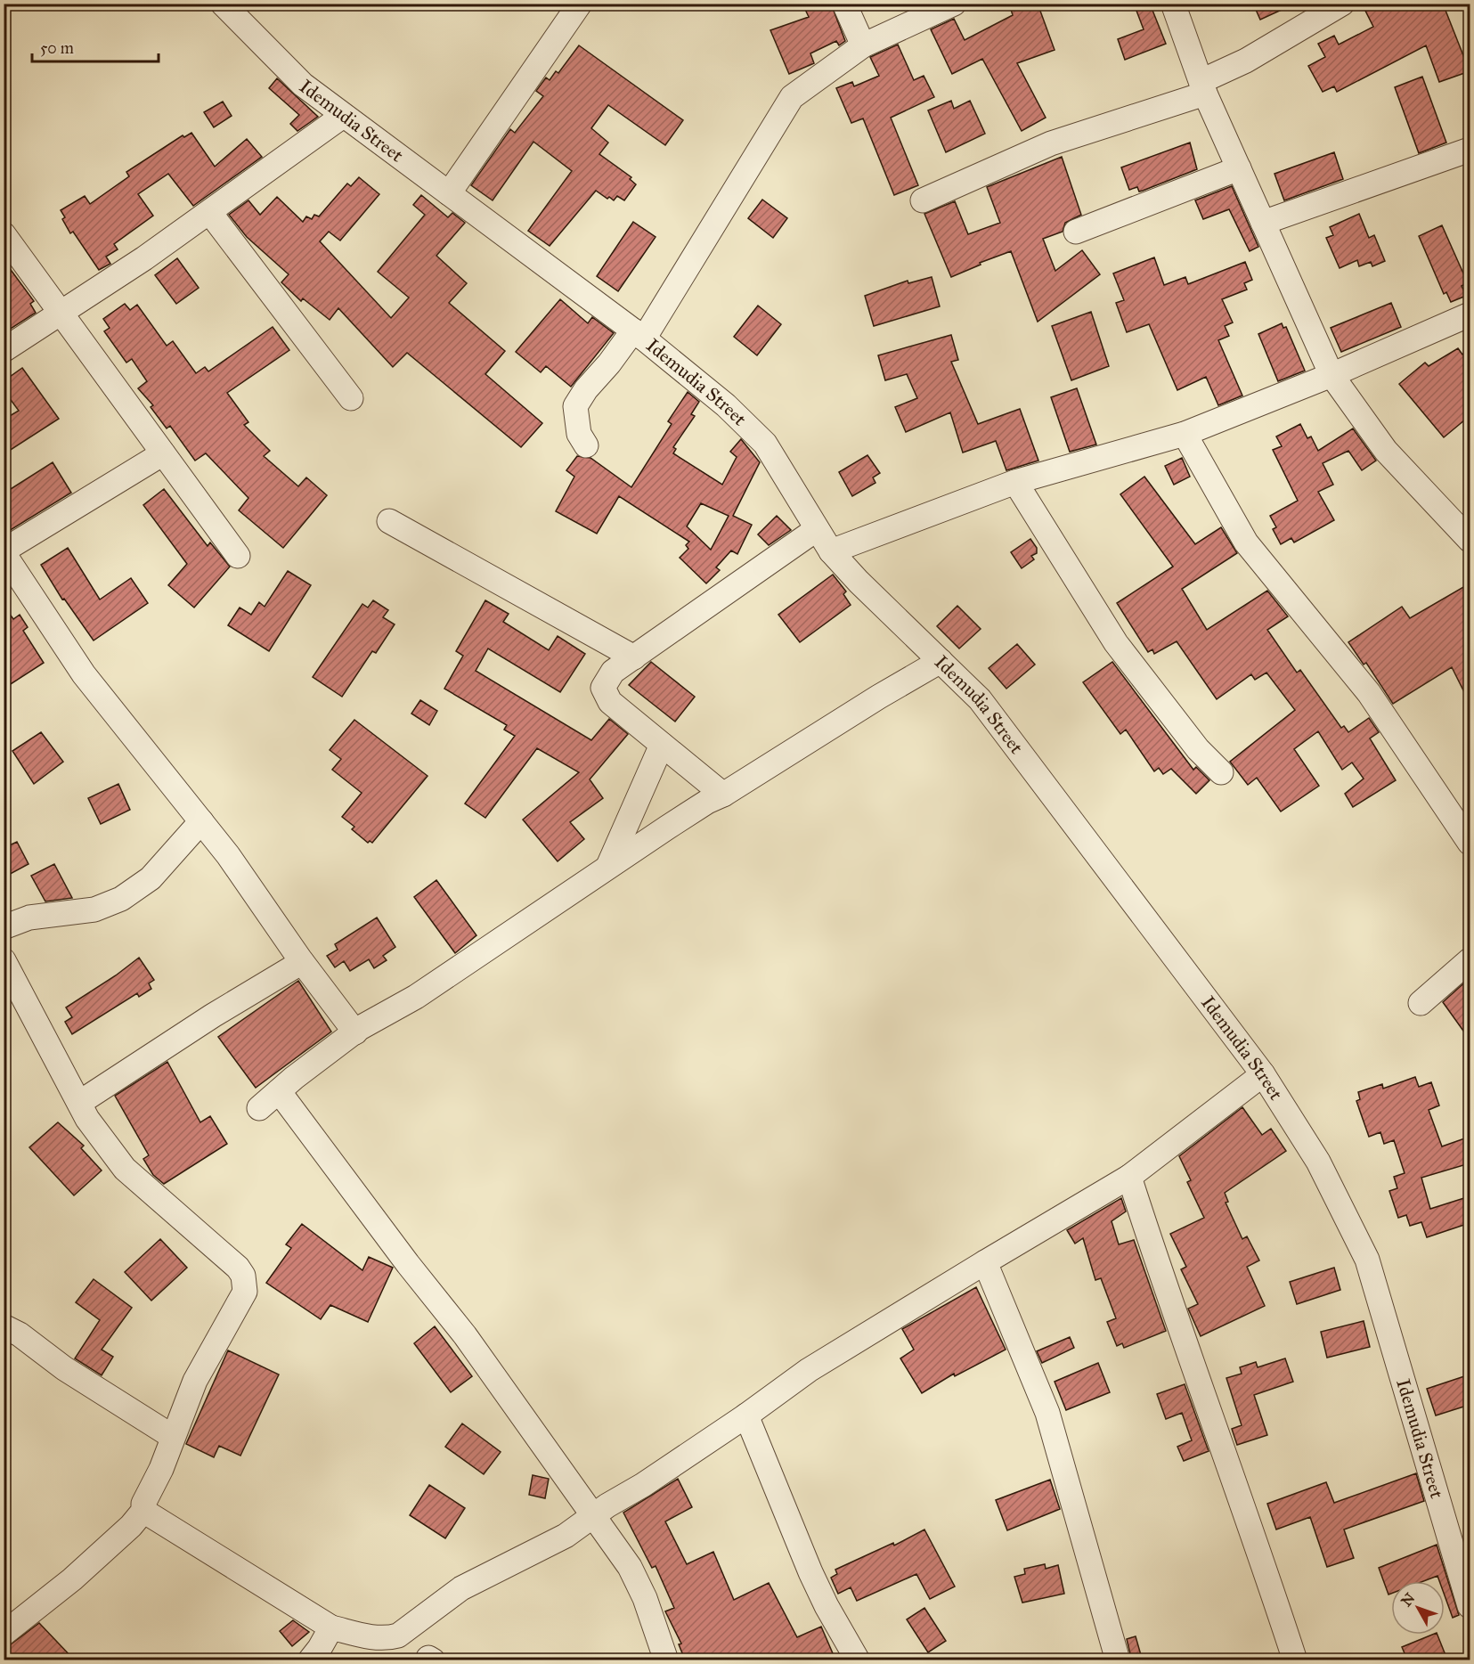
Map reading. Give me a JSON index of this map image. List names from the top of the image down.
{
  "streets": {
    "street": ["Idemudia Street"]
  },
  "scale_bar": "50 m",
  "north": "top left"
}
